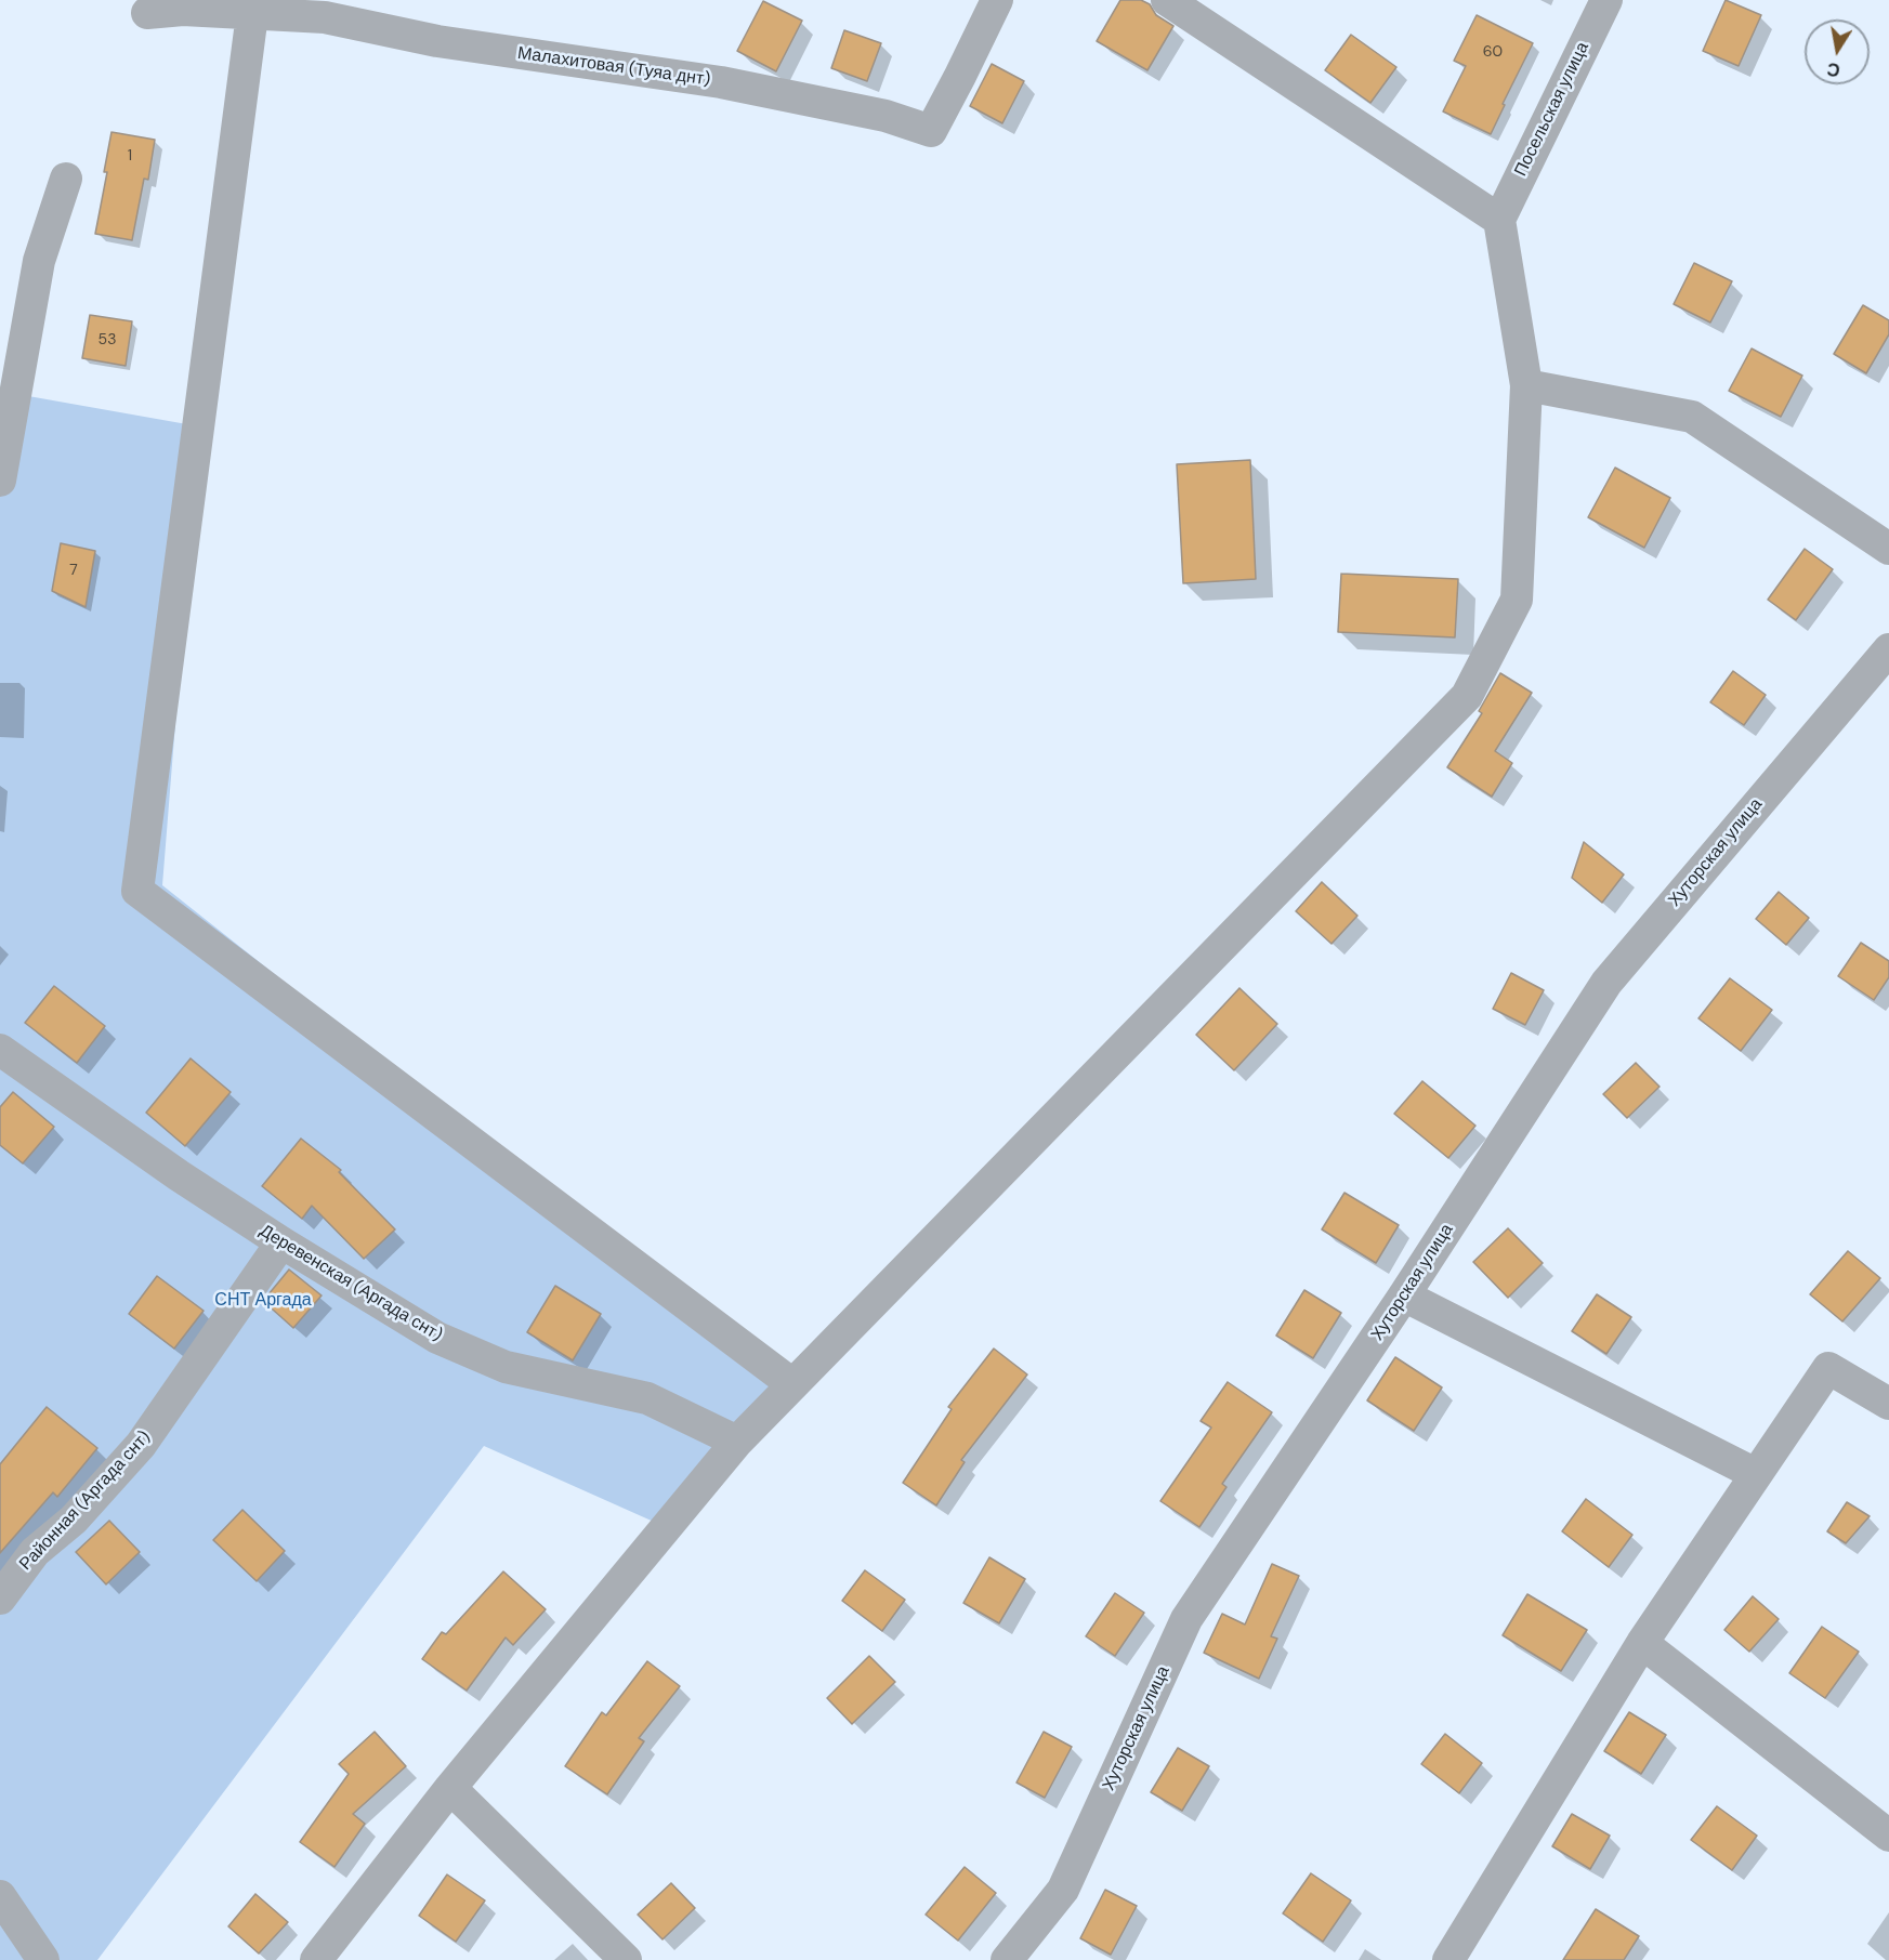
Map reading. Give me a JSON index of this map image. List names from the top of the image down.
{
  "streets": {
    "street": [
      "Малахитовая (Туяа днт)",
      "Посельская улица",
      "Хуторская улица",
      "Деревенская (Аргада снт)",
      "Районная (Аргада снт)"
    ]
  },
  "crossings": [
    ["Деревенская (Аргада снт)", "Районная (Аргада снт)"]
  ],
  "parks": ["СНТ Аргада"],
  "house_numbers": [
    "60",
    "1",
    "53",
    "7"
  ],
  "north": "bottom"
}
